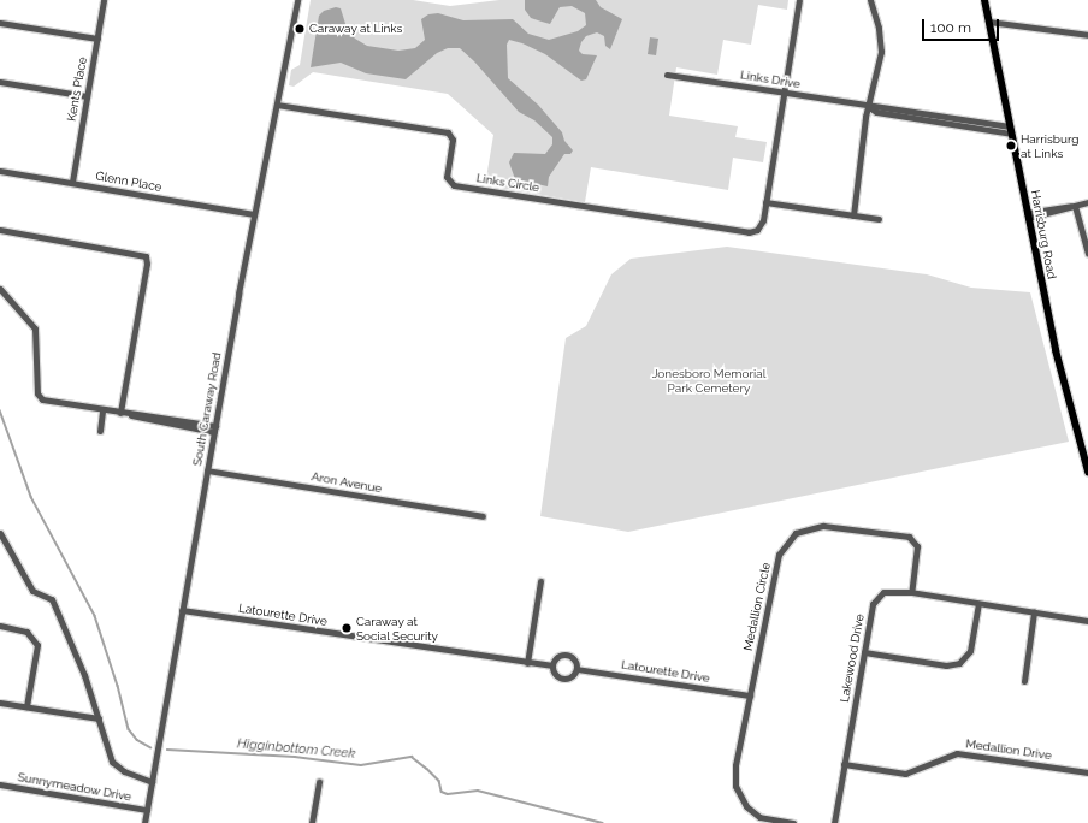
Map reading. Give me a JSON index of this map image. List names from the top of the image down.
{
  "streets": {
    "main road": ["Harrisburg Road"],
    "street": [
      "Links Drive",
      "Kents Place",
      "Glenn Place",
      "Links Circle",
      "South Caraway Road",
      "Aron Avenue",
      "Medallion Circle",
      "Latourette Drive",
      "Lakewood Drive",
      "Medallion Drive",
      "Sunnymeadow Drive"
    ]
  },
  "crossings": [
    ["Links Drive", "Links Circle"],
    ["Links Drive", "Harrisburg Road"],
    ["Kents Place", "Glenn Place"],
    ["Glenn Place", "South Caraway Road"],
    ["Links Circle", "South Caraway Road"],
    ["South Caraway Road", "Aron Avenue"],
    ["South Caraway Road", "Latourette Drive"],
    ["South Caraway Road", "Sunnymeadow Drive"],
    ["Medallion Circle", "Latourette Drive"],
    ["Medallion Circle", "Lakewood Drive"],
    ["Lakewood Drive", "Medallion Drive"]
  ],
  "water": ["Higginbottom Creek"],
  "parks": ["Jonesboro Memorial Park Cemetery"],
  "places": ["Caraway at Links", "Harrisburg at Links", "Caraway at Social Security"],
  "scale_bar": "100 m"
}
